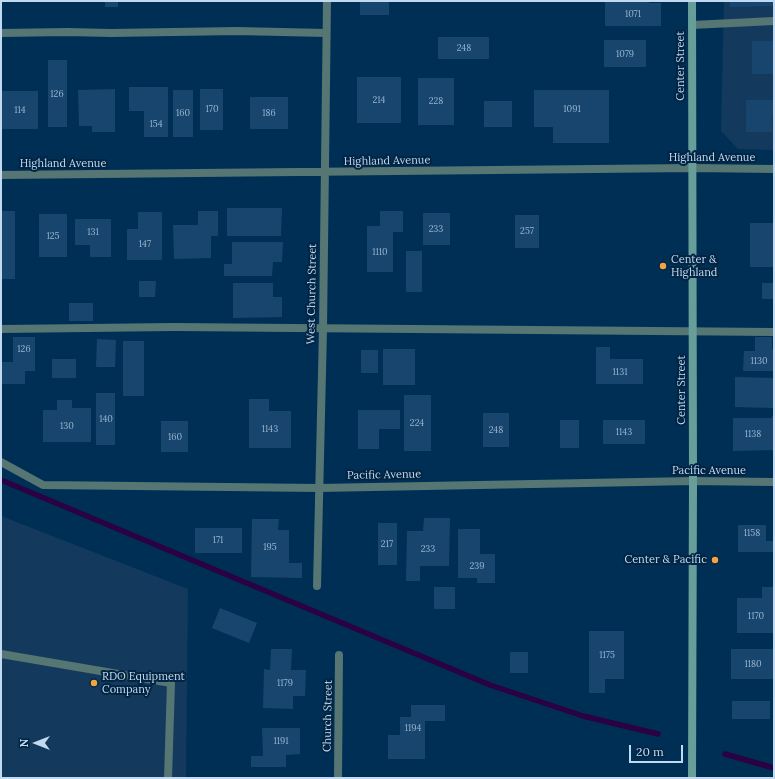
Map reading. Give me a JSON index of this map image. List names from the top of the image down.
{
  "streets": {
    "main road": ["Center Street"],
    "street": [
      "Highland Avenue",
      "West Church Street",
      "Pacific Avenue",
      "Church Street"
    ]
  },
  "crossings": [
    ["Center Street", "Highland Avenue"],
    ["Center Street", "Pacific Avenue"],
    ["Highland Avenue", "West Church Street"],
    ["West Church Street", "Pacific Avenue"]
  ],
  "places": ["Center & Highland", "Center & Pacific", "RDO Equipment Company"],
  "house_numbers": [
    "1071",
    "248",
    "1079",
    "126",
    "214",
    "228",
    "170",
    "1091",
    "114",
    "160",
    "186",
    "154",
    "233",
    "257",
    "131",
    "125",
    "147",
    "1110",
    "126",
    "1130",
    "1131",
    "140",
    "224",
    "130",
    "1143",
    "248",
    "1143",
    "1138",
    "160",
    "1158",
    "171",
    "217",
    "195",
    "233",
    "239",
    "1170",
    "1175",
    "1180",
    "1179",
    "1194",
    "1191"
  ],
  "scale_bar": "20 m",
  "north": "left"
}
